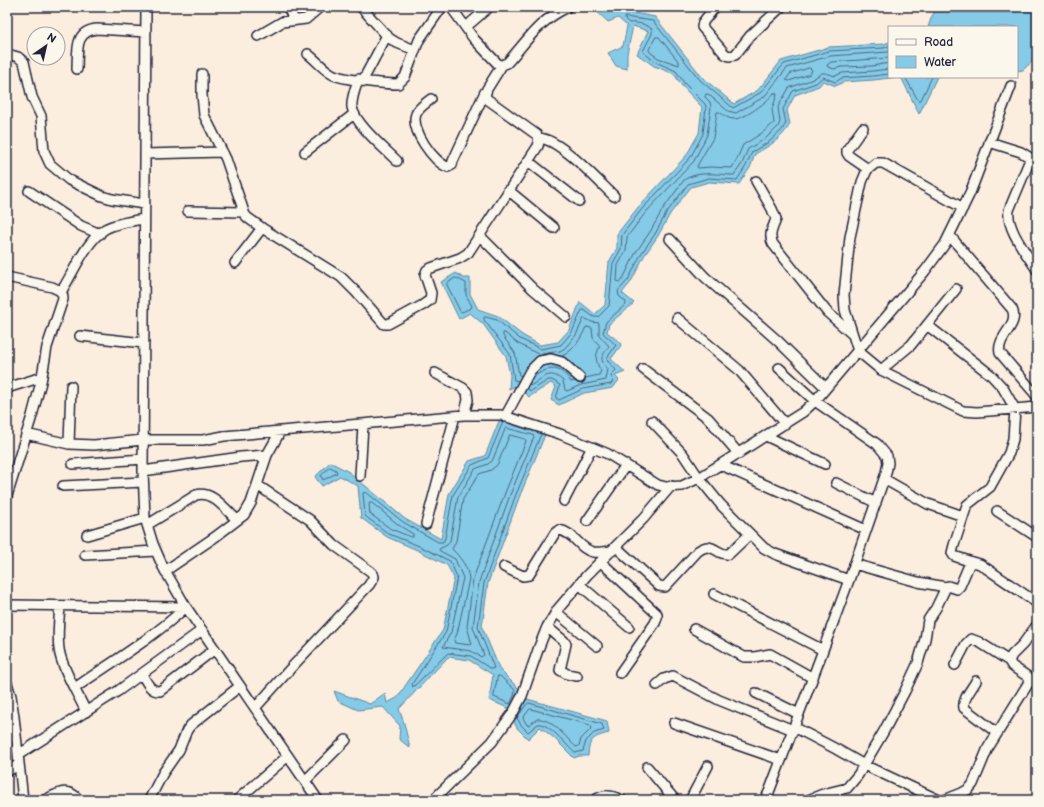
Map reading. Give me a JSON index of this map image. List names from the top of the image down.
{
  "legend": ["Road", "Water"],
  "north": "top right"
}
